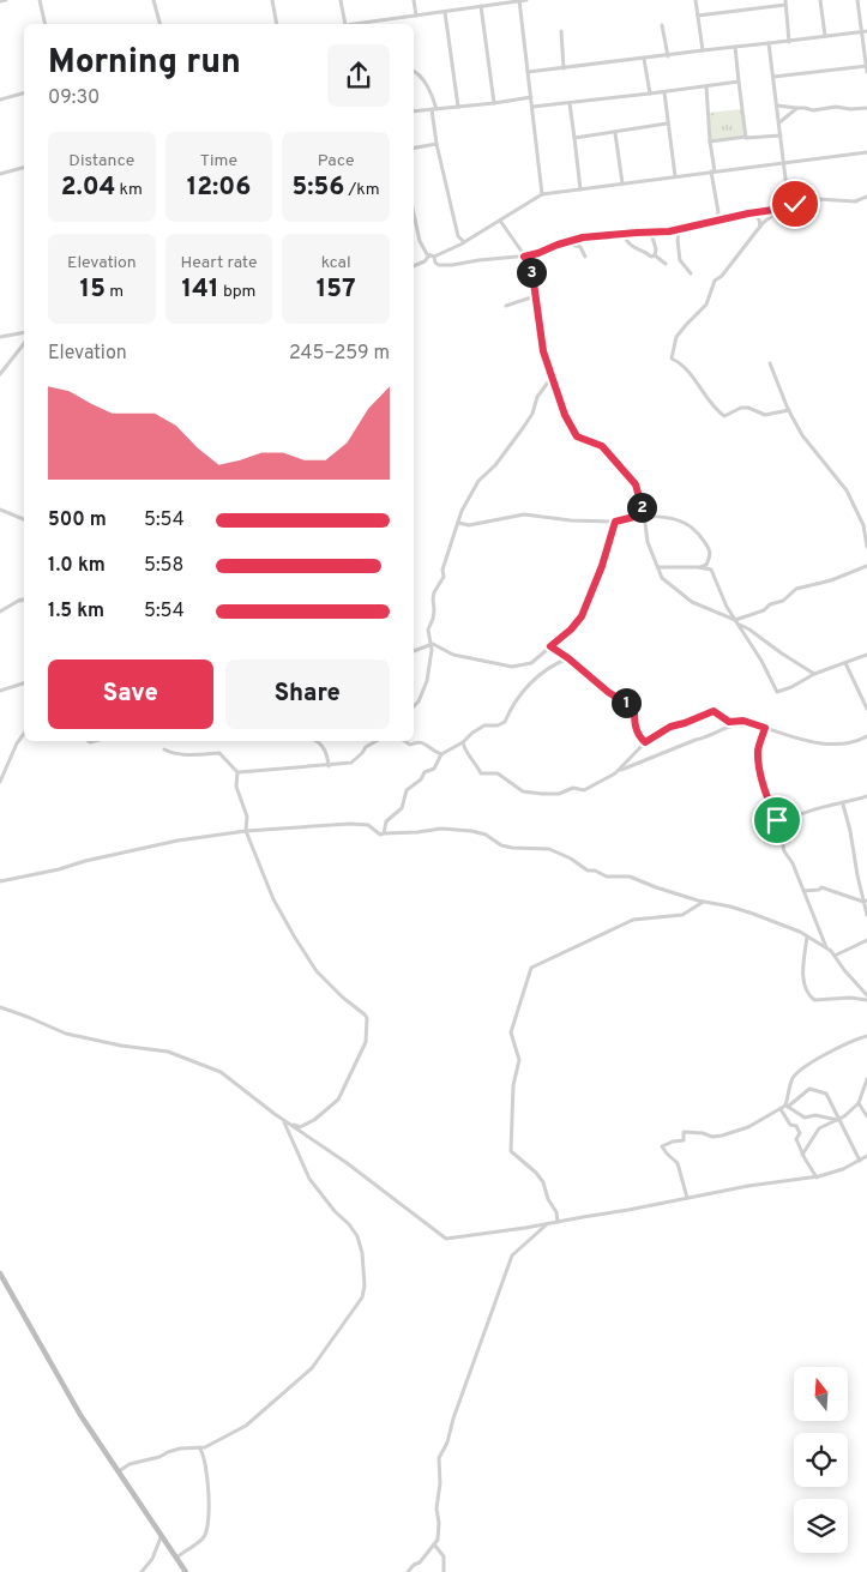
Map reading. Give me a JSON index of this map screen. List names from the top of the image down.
{
  "north": "top",
  "page": {
    "heading": ["Morning run", "09:30"],
    "stats": [
      ["Distance", "2.04 km"],
      ["Time", "12:06"],
      ["Pace", "5:56 /km"],
      ["Elevation", "15 m"],
      ["Heart rate", "141 bpm"],
      ["kcal", "157"]
    ],
    "pins": ["3", "2", "1"],
    "chart": ["Elevation", "245–259 m"],
    "list": [
      {
        "name": "500 m",
        "note": "5:54"
      },
      {
        "name": "1.0 km",
        "note": "5:58"
      },
      {
        "name": "1.5 km",
        "note": "5:54"
      }
    ],
    "buttons": ["Save", "Share"]
  }
}
